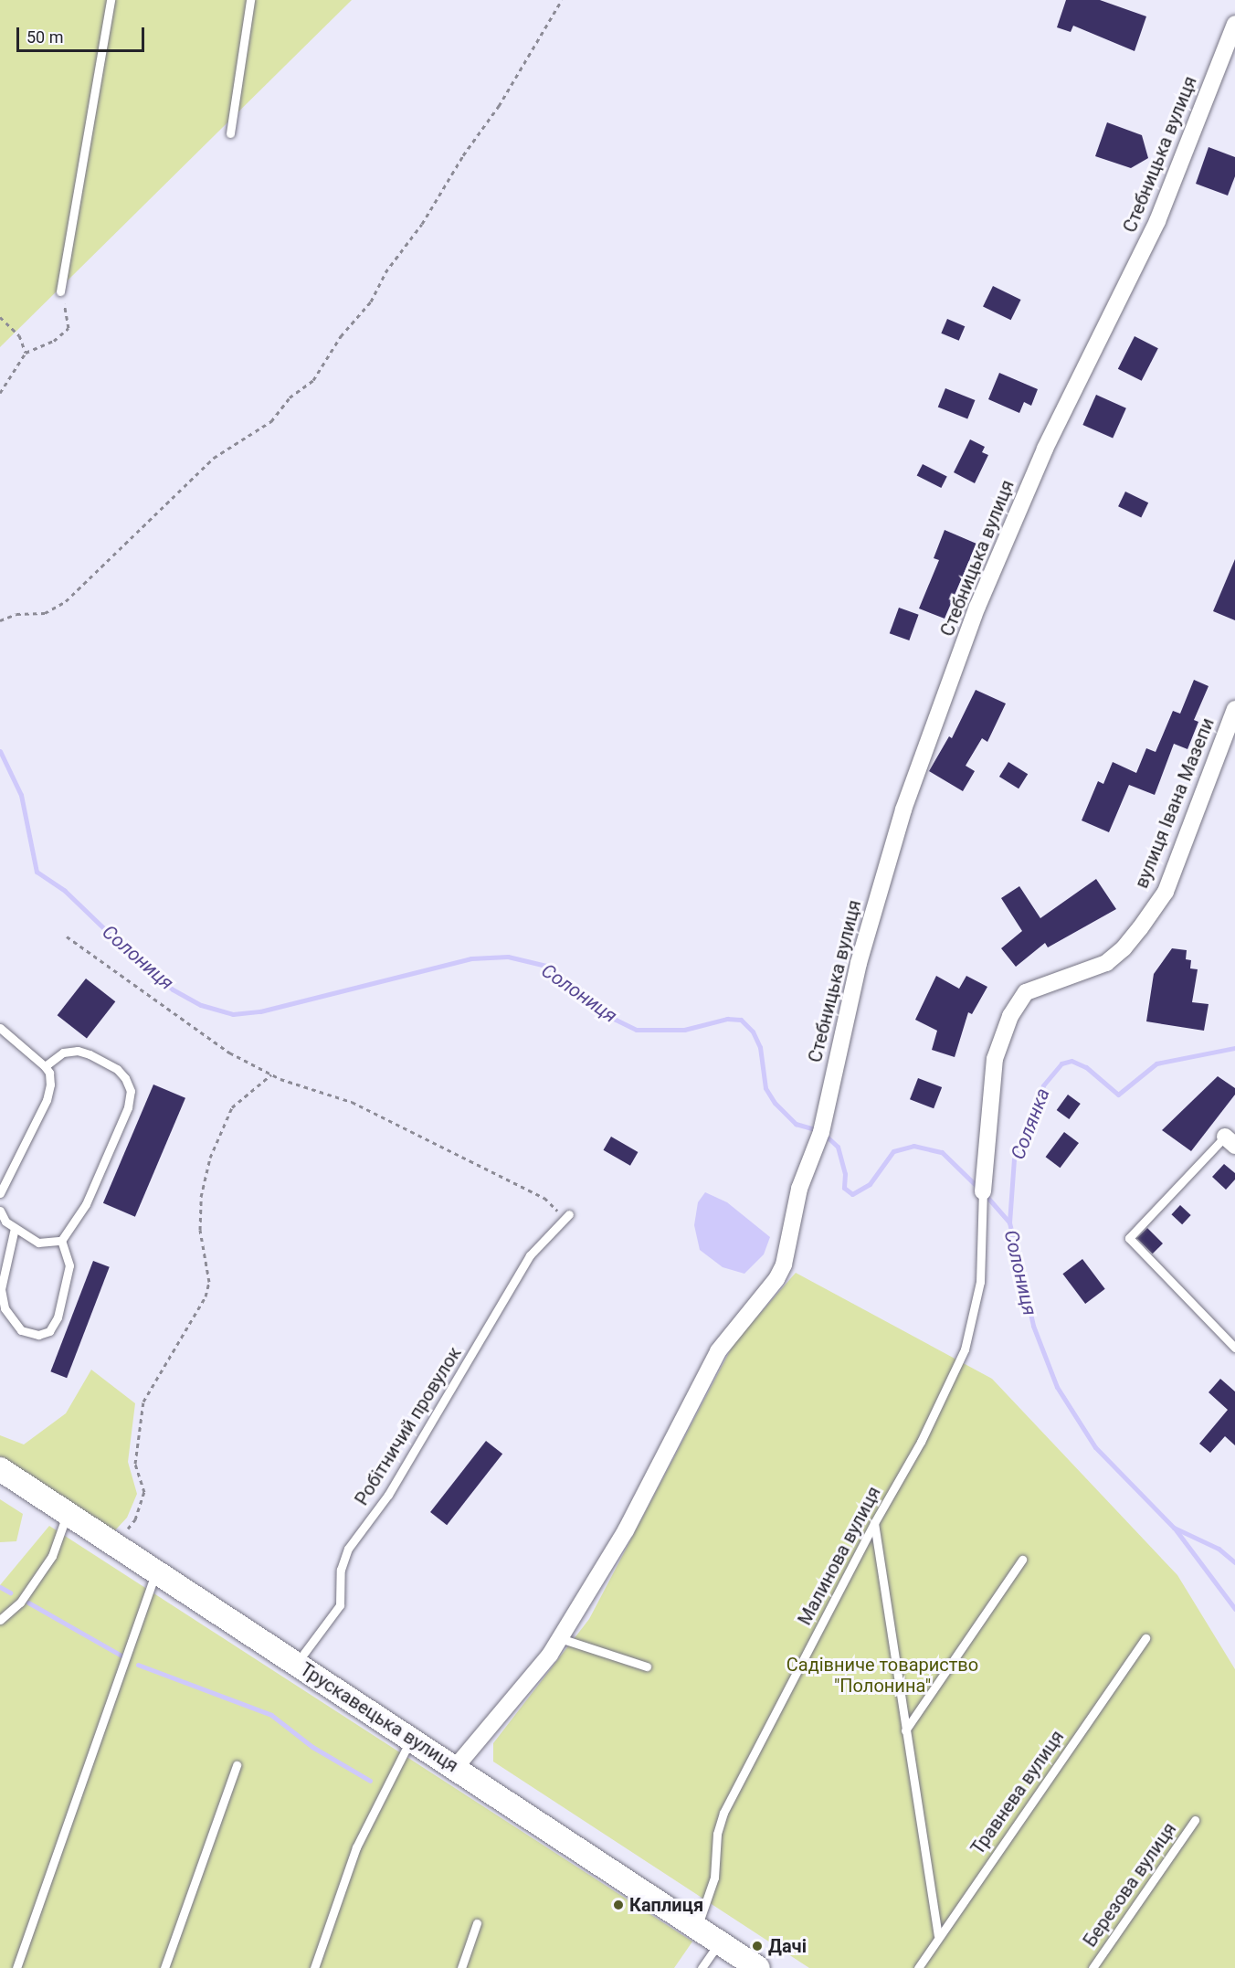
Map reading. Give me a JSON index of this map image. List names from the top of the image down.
{
  "streets": {
    "street": ["Стебницька вулиця", "вулиця Івана Мазепи", "Трускавецька вулиця"],
    "lane": [
      "Робітничий провулок",
      "Малинова вулиця",
      "Травнева вулиця",
      "Березова вулиця"
    ]
  },
  "crossings": [
    ["Стебницька вулиця", "Трускавецька вулиця"],
    ["вулиця Івана Мазепи", "Малинова вулиця"],
    ["Робітничий провулок", "Трускавецька вулиця"],
    ["Малинова вулиця", "Трускавецька вулиця"]
  ],
  "water": ["Солониця", "Солянка"],
  "parks": ["Садівниче товариство \"Полонина\""],
  "places": ["Каплиця", "Дачі"],
  "scale_bar": "50 m"
}
